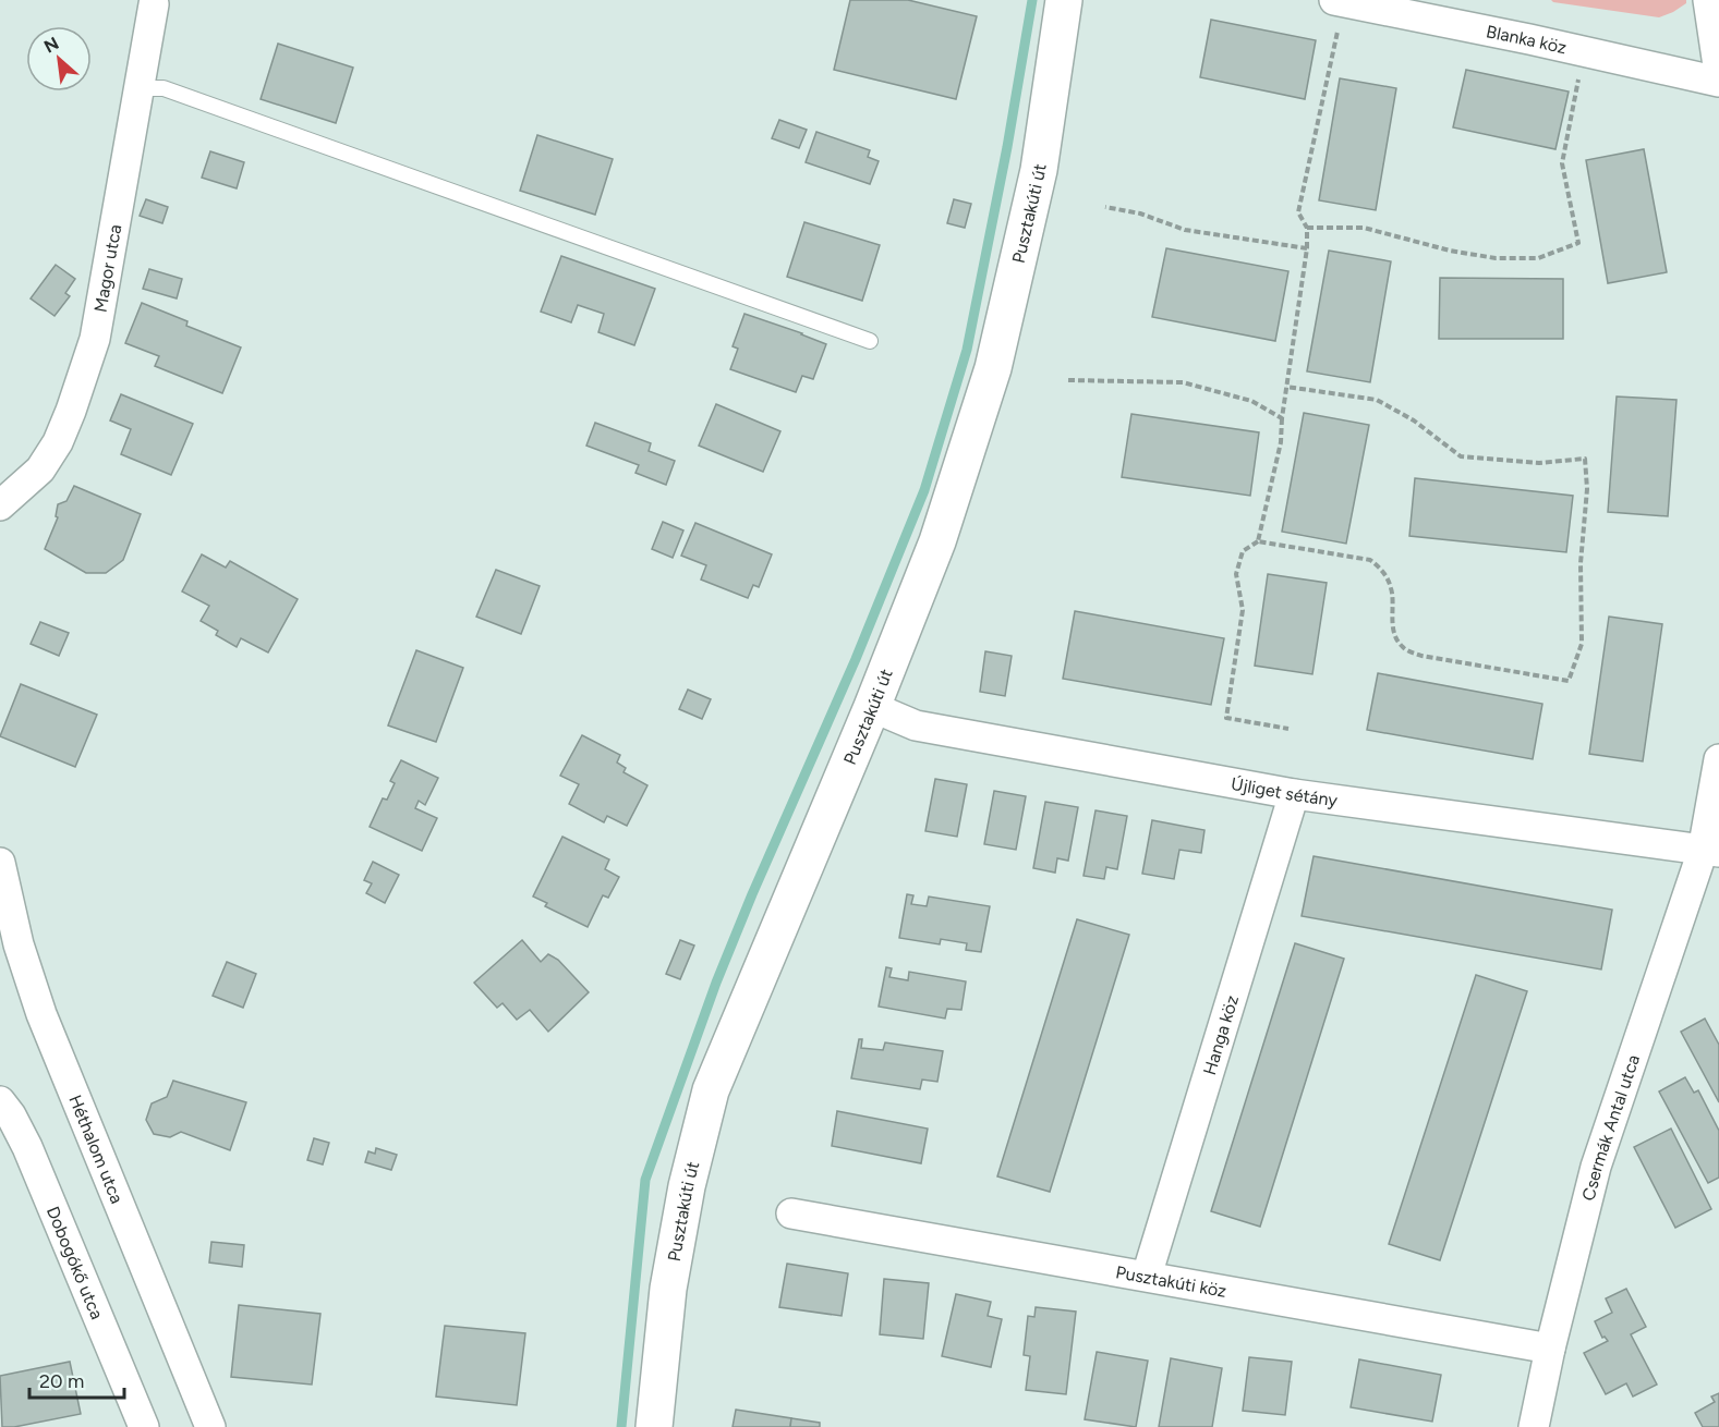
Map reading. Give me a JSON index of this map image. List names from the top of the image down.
{
  "streets": {
    "street": [
      "Blanka köz",
      "Pusztakúti út",
      "Magor utca",
      "Újliget sétány",
      "Hanga köz",
      "Csermák Antal utca",
      "Héthalom utca",
      "Dobogókő utca",
      "Pusztakúti köz"
    ]
  },
  "crossings": [
    ["Pusztakúti út", "Újliget sétány"],
    ["Újliget sétány", "Hanga köz"],
    ["Újliget sétány", "Csermák Antal utca"],
    ["Hanga köz", "Pusztakúti köz"],
    ["Csermák Antal utca", "Pusztakúti köz"]
  ],
  "scale_bar": "20 m",
  "north": "top left"
}
